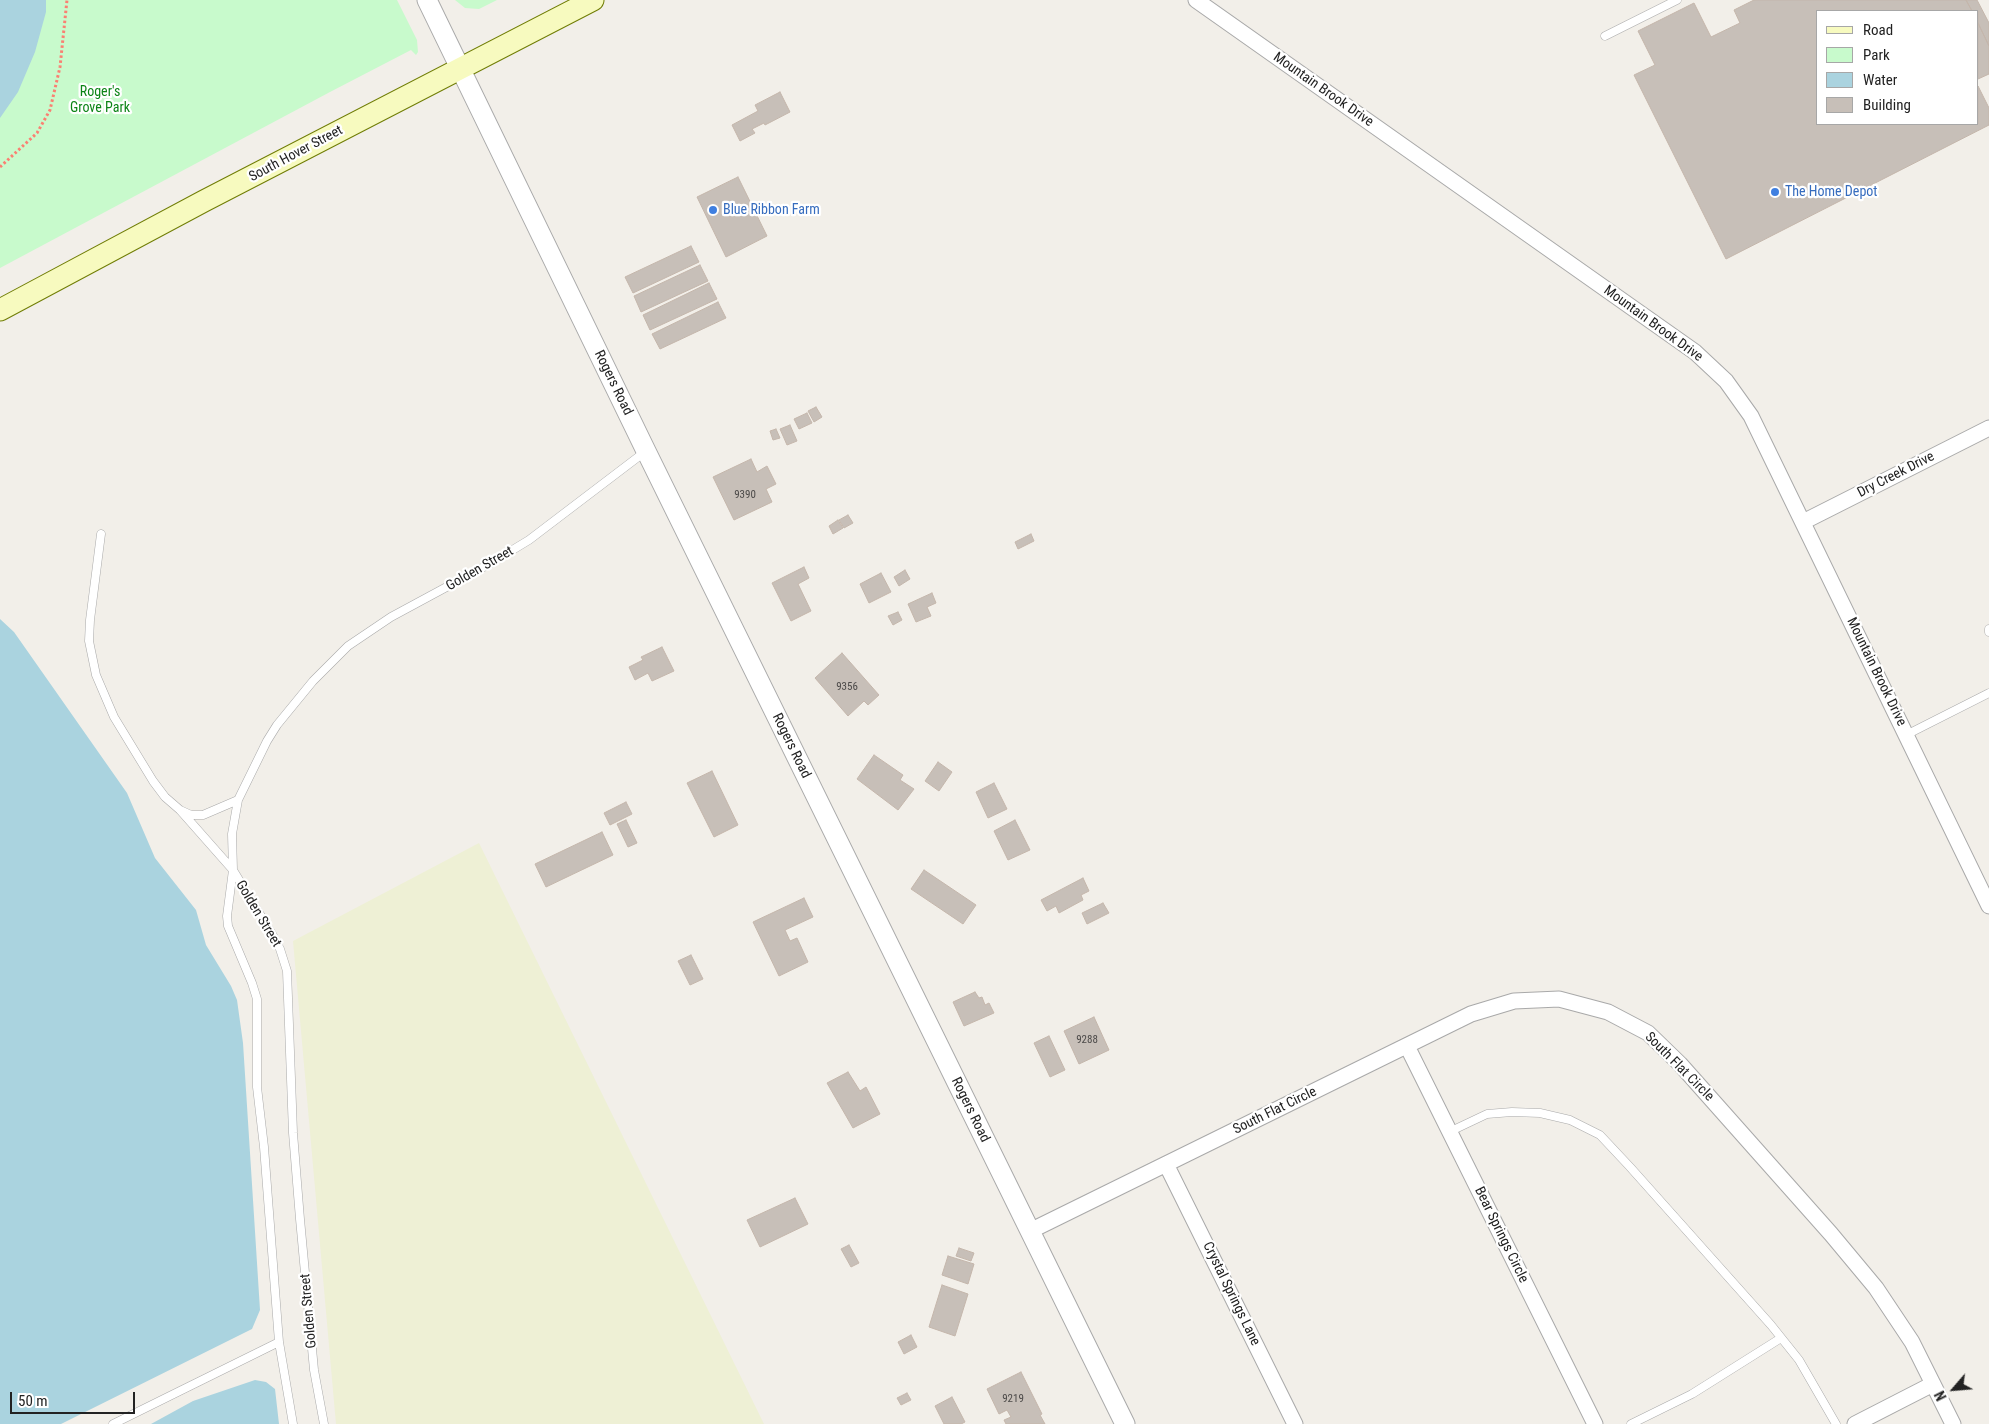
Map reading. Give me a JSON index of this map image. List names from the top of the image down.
{
  "streets": {
    "main road": ["South Hover Street"],
    "street": [
      "Mountain Brook Drive",
      "Rogers Road",
      "Dry Creek Drive",
      "South Flat Circle",
      "Bear Springs Circle",
      "Crystal Springs Lane"
    ],
    "lane": ["Golden Street"]
  },
  "crossings": [
    ["Mountain Brook Drive", "Dry Creek Drive"],
    ["South Hover Street", "Rogers Road"],
    ["Rogers Road", "Golden Street"],
    ["Rogers Road", "South Flat Circle"],
    ["South Flat Circle", "Bear Springs Circle"],
    ["South Flat Circle", "Crystal Springs Lane"]
  ],
  "parks": ["Roger's Grove Park"],
  "places": ["The Home Depot", "Blue Ribbon Farm"],
  "house_numbers": [
    "9390",
    "9356",
    "9288",
    "9219"
  ],
  "legend": [
    "Road",
    "Park",
    "Water",
    "Building"
  ],
  "scale_bar": "50 m",
  "north": "bottom left"
}
